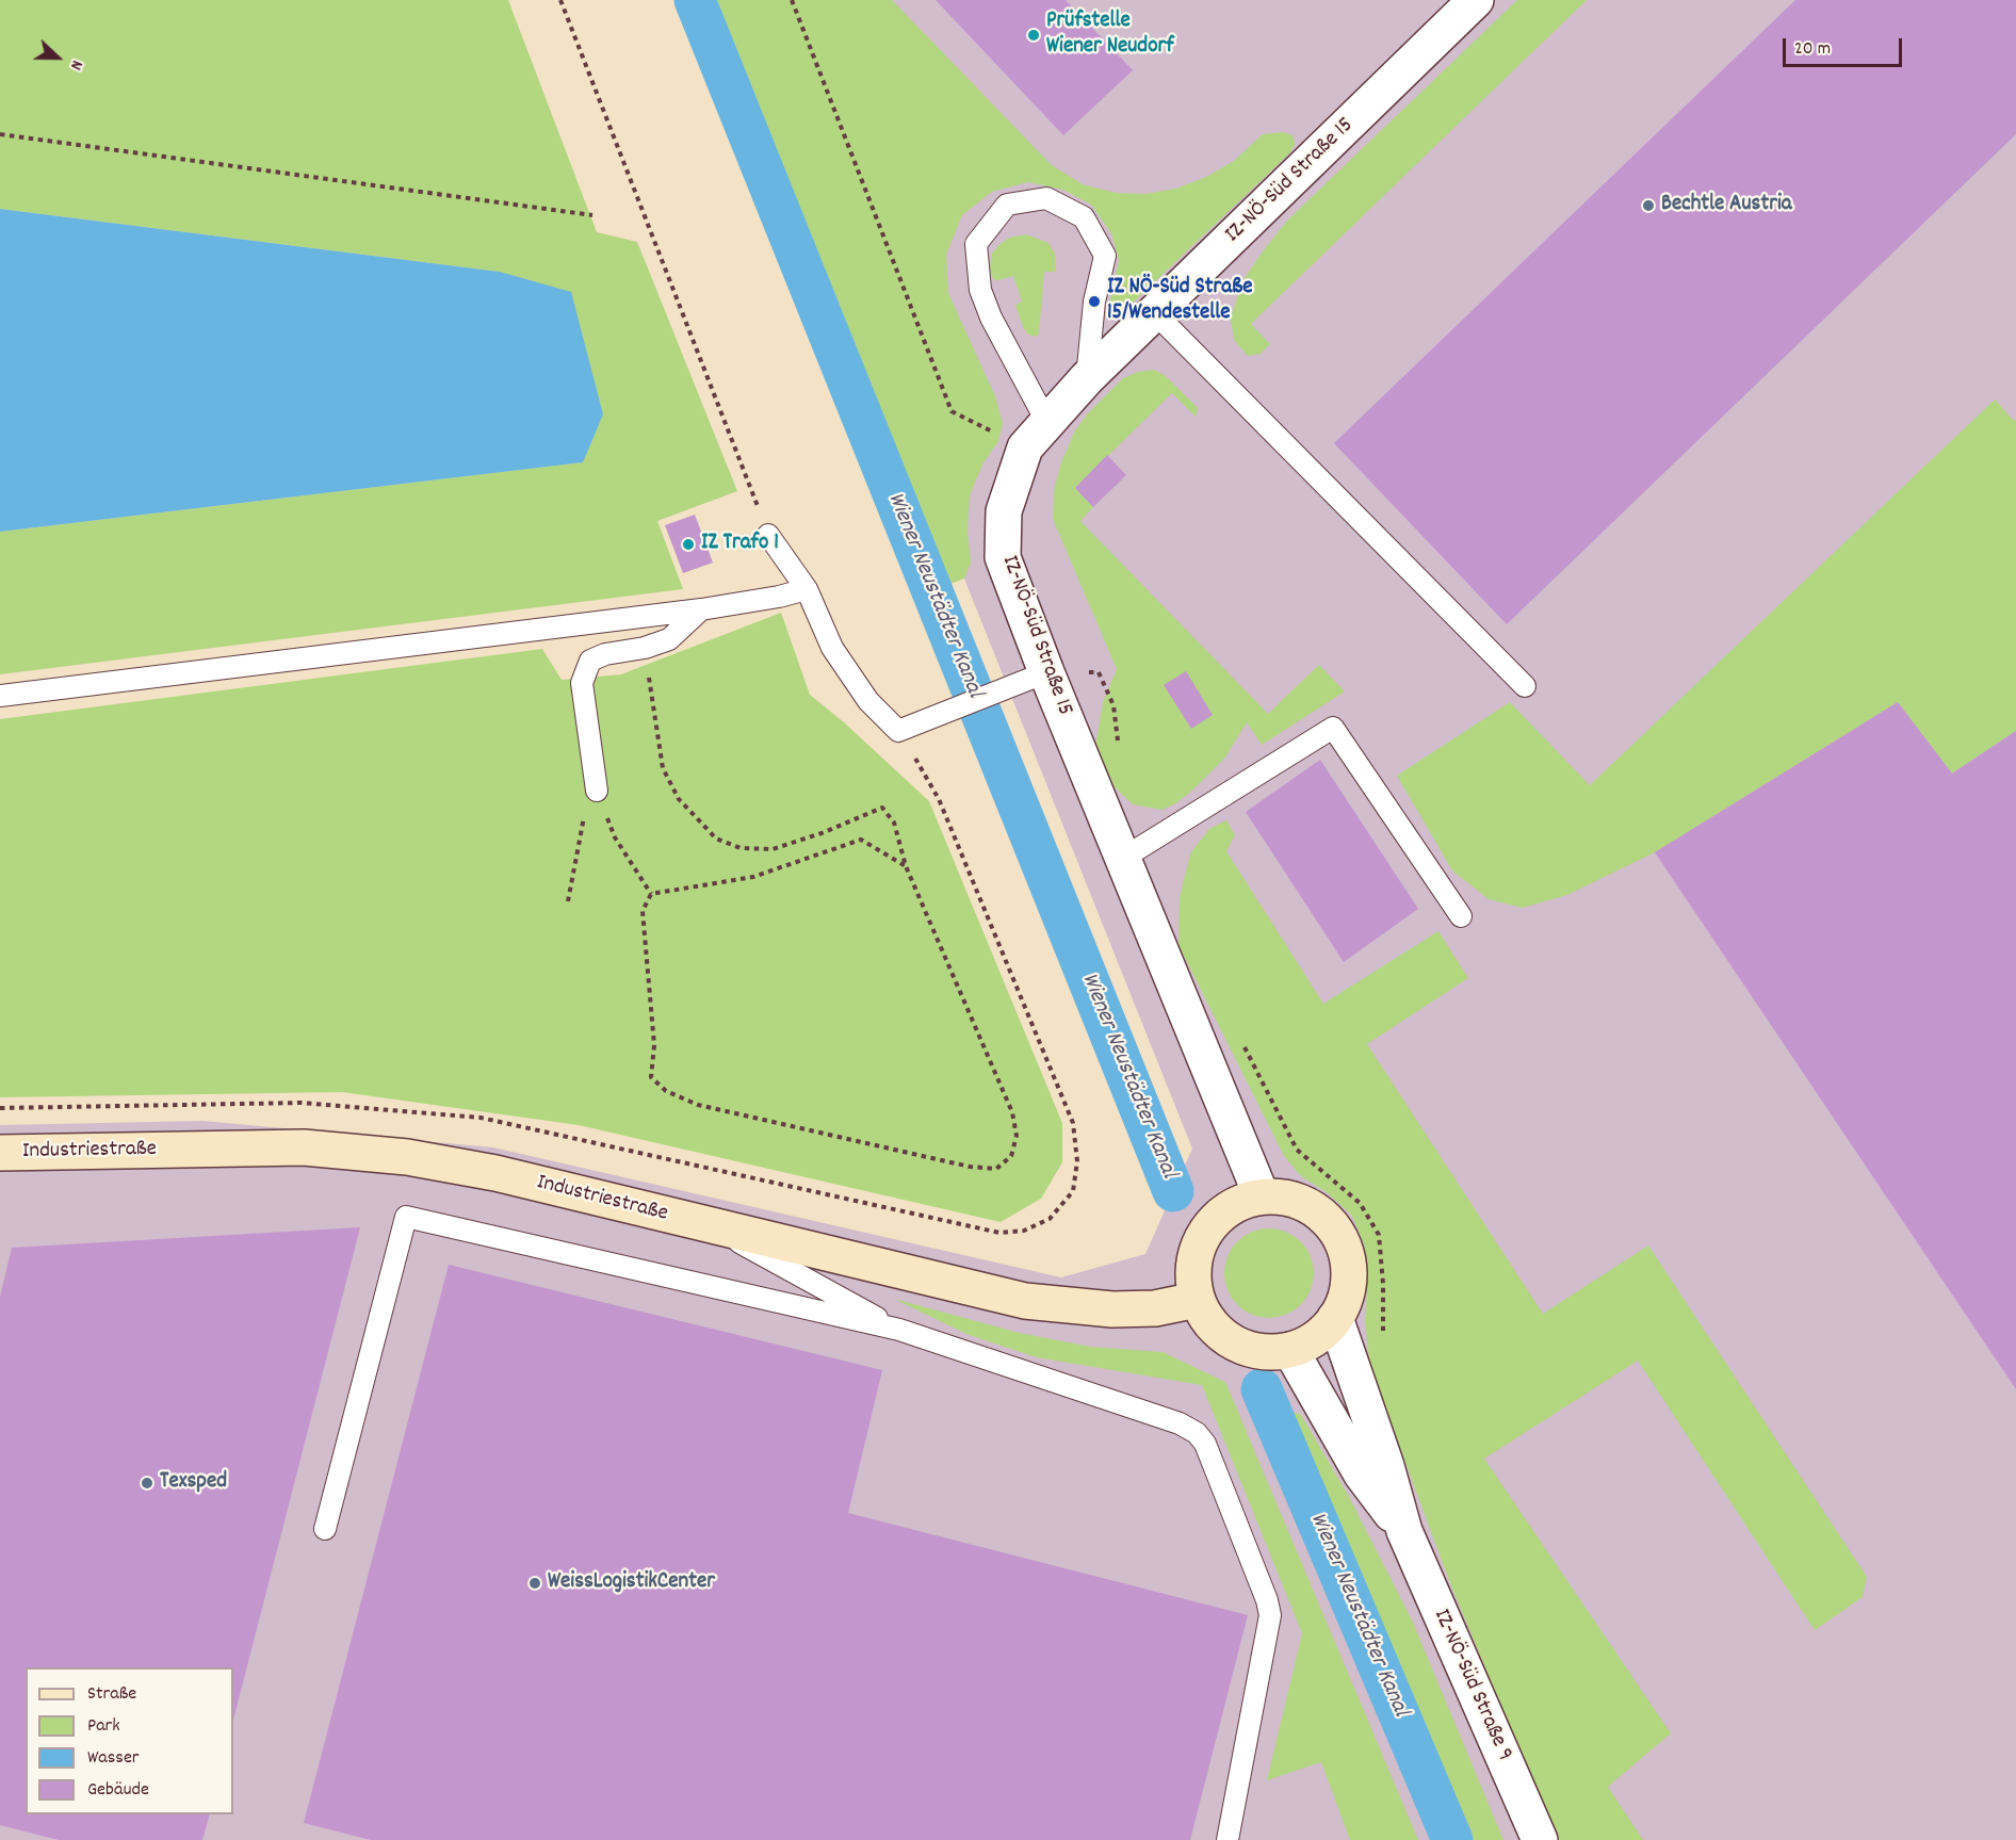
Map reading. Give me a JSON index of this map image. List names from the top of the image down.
{
  "streets": {
    "street": ["IZ-NÖ-Süd Straße 15", "Industriestraße", "IZ-NÖ-Süd Straße 9"]
  },
  "crossings": [
    ["IZ-NÖ-Süd Straße 15", "Industriestraße"],
    ["IZ-NÖ-Süd Straße 15", "IZ-NÖ-Süd Straße 9"],
    ["Industriestraße", "IZ-NÖ-Süd Straße 9"]
  ],
  "water": ["Wiener Neustädter Kanal"],
  "places": [
    "Prüfstelle Wiener Neudorf",
    "Bechtle Austria",
    "IZ NÖ-Süd Straße 15/Wendestelle",
    "IZ Trafo 1",
    "Texsped",
    "WeissLogistikCenter"
  ],
  "legend": [
    "Straße",
    "Park",
    "Wasser",
    "Gebäude"
  ],
  "scale_bar": "20 m",
  "north": "right"
}
